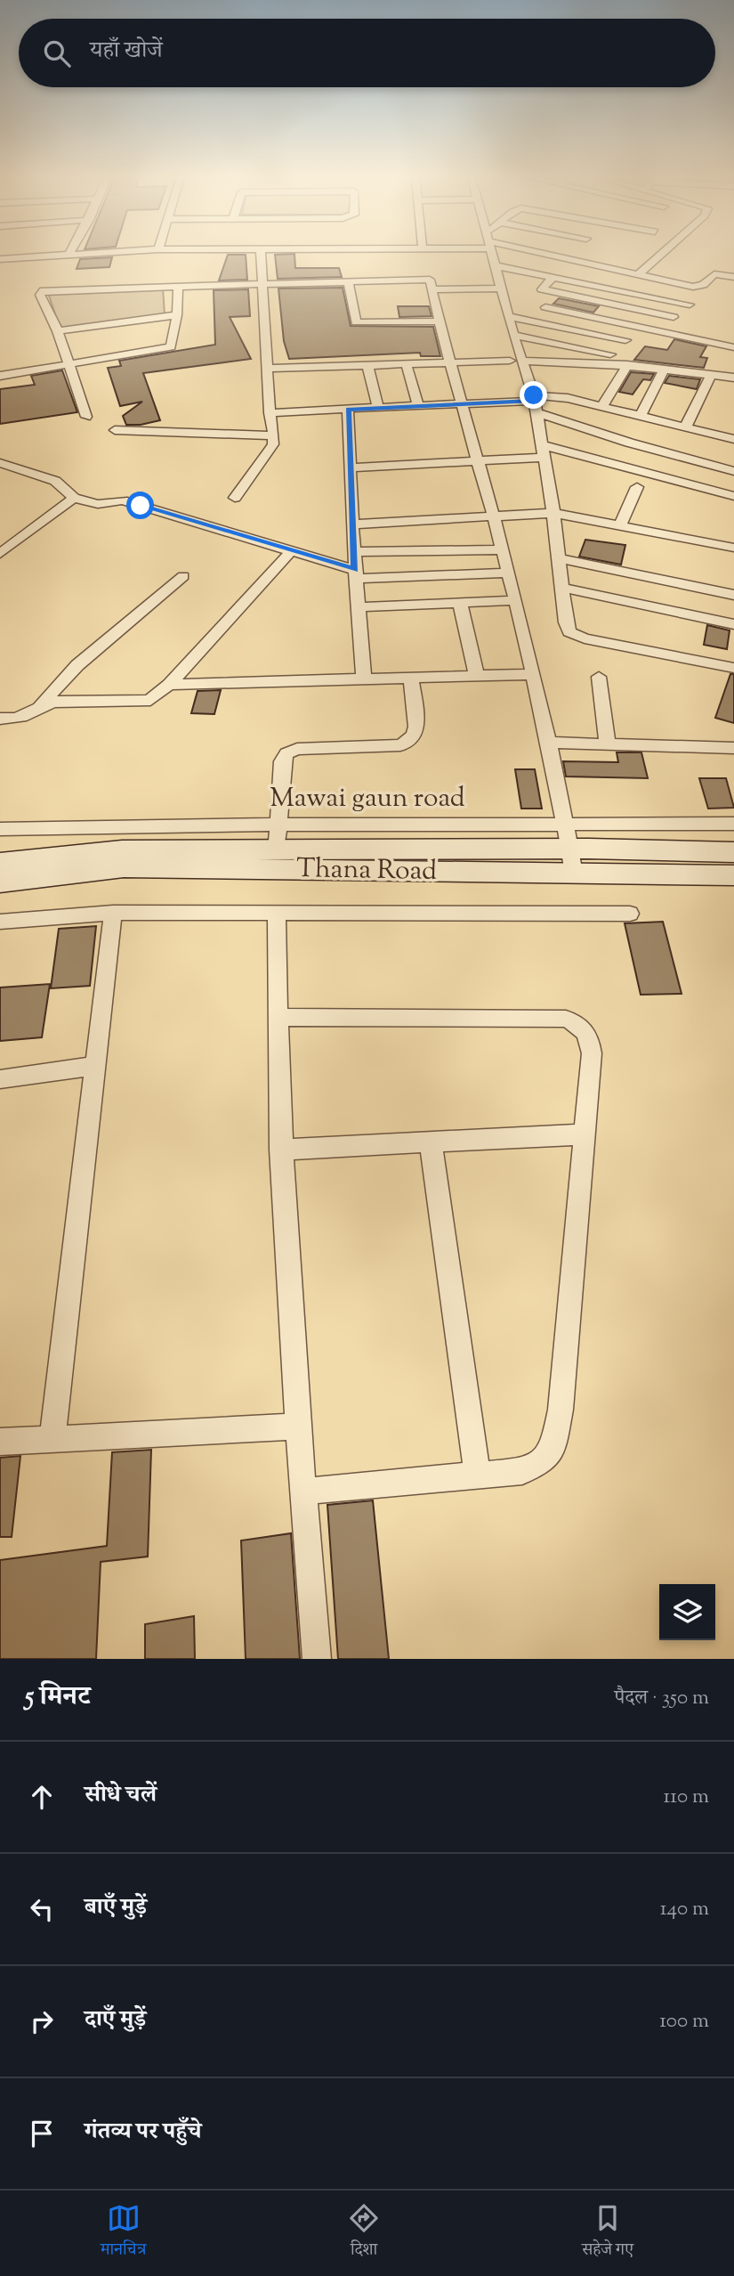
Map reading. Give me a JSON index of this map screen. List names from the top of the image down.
{
  "streets": {
    "street": ["Mawai gaun road", "Thana Road"]
  },
  "crossings": [
    ["Mawai gaun road", "Thana Road"]
  ],
  "page": {
    "search": "यहाँ खोजें",
    "heading": ["5 मिनट", "पैदल · 350 m"],
    "list": [
      ["सीधे चलें", "110 m"],
      ["बाएँ मुड़ें", "140 m"],
      ["दाएँ मुड़ें", "100 m"],
      "गंतव्य पर पहुँचे"
    ],
    "nav": ["मानचित्र", "दिशा", "सहेजे गए"]
  }
}
